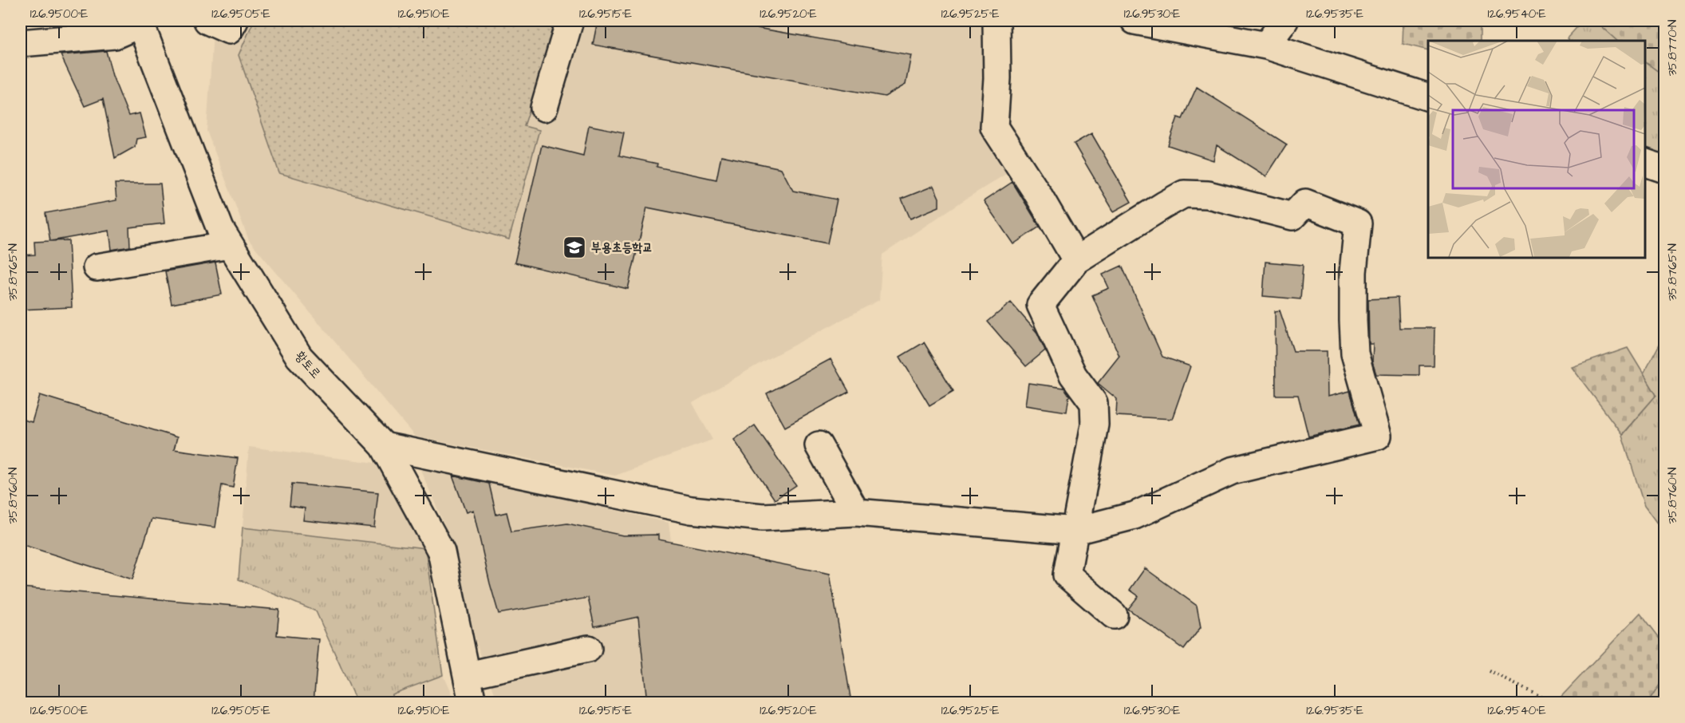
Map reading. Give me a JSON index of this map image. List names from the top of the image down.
{
  "streets": {
    "street": ["황토로"]
  },
  "places": {
    "school or university": ["부용초등학교"]
  },
  "coordinates": [
    "126.9500°E",
    "126.9505°E",
    "126.9510°E",
    "126.9515°E",
    "126.9520°E",
    "126.9525°E",
    "126.9530°E",
    "126.9535°E",
    "126.9540°E",
    "35.8770°N",
    "35.8765°N",
    "35.8760°N"
  ]
}
